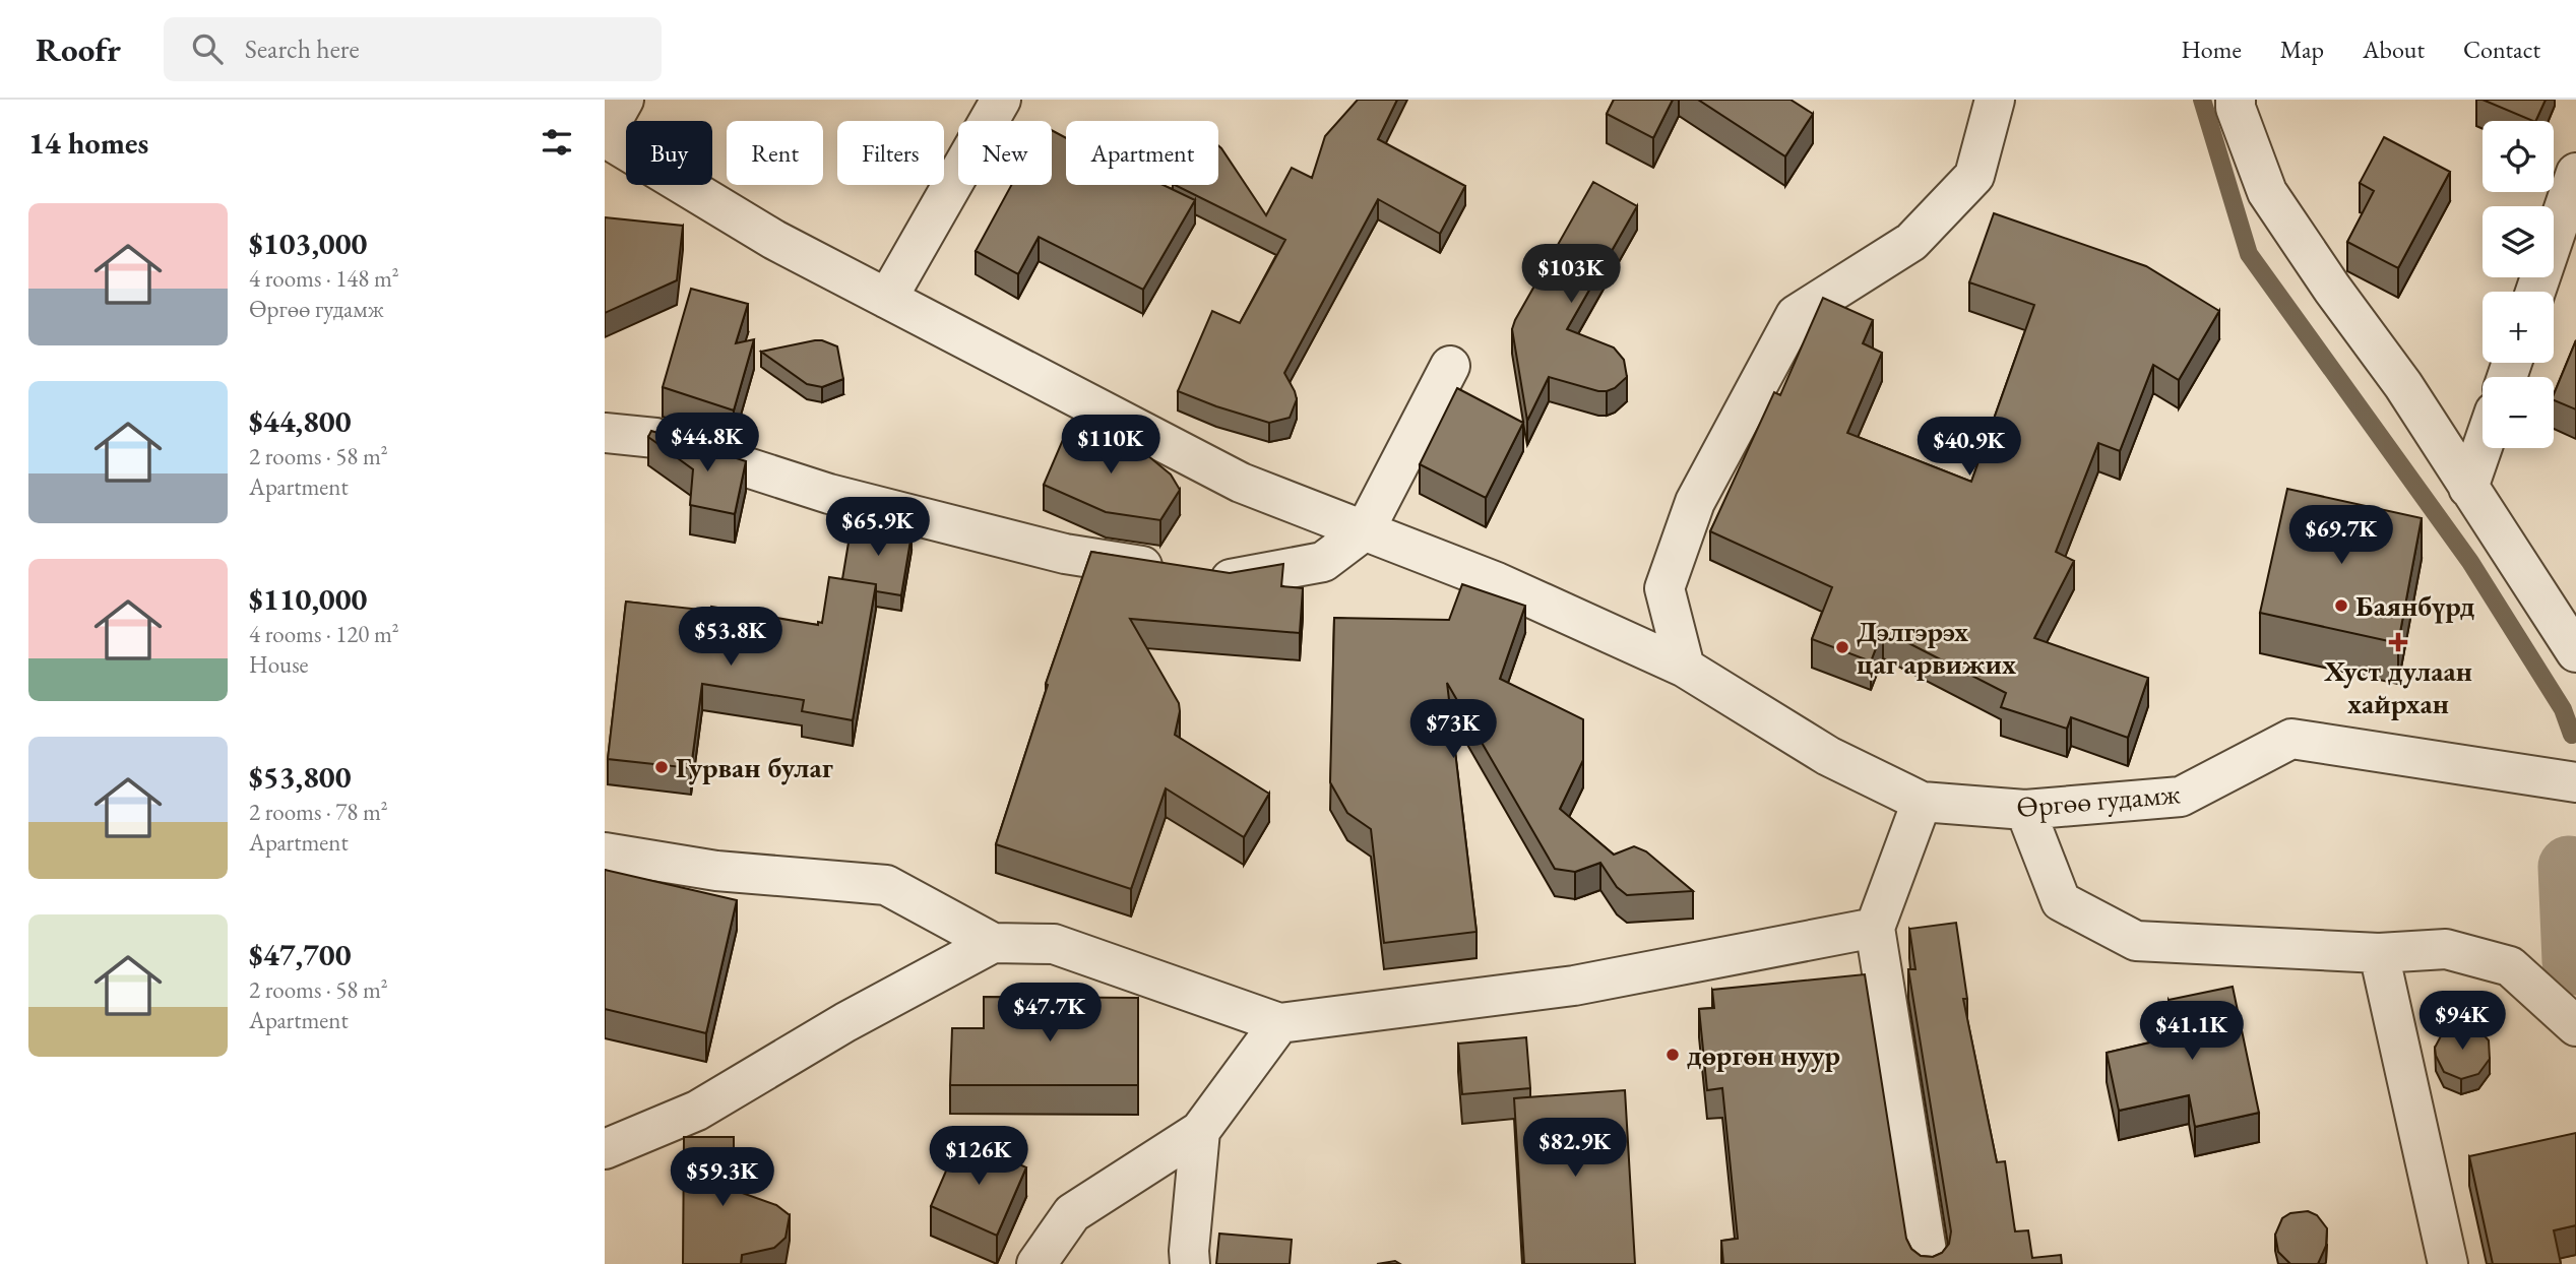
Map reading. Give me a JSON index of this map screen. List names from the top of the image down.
{
  "streets": {
    "street": ["Өргөө гудамж"]
  },
  "places": {
    "other": [
      "Баянбүрд",
      "Дэлгэрэх цаг арвижих",
      "Гурван булаг",
      "дөргөн нуур"
    ],
    "health": ["Хуст дулаан хайрхан"]
  },
  "page": {
    "header": "Roofr",
    "search": "Search here",
    "nav": [
      "Home",
      "Map",
      "About",
      "Contact"
    ],
    "heading": "14 homes",
    "map_buttons": ["+", "−"],
    "chip": [
      "Buy",
      "Rent",
      "Filters",
      "New",
      "Apartment"
    ],
    "list": [
      {
        "name": "$103,000",
        "note": "4 rooms · 148 m² · Өргөө гудамж"
      },
      {
        "name": "$44,800",
        "note": "2 rooms · 58 m² · Apartment"
      },
      {
        "name": "$110,000",
        "note": "4 rooms · 120 m² · House"
      },
      {
        "name": "$53,800",
        "note": "2 rooms · 78 m² · Apartment"
      },
      {
        "name": "$47,700",
        "note": "2 rooms · 58 m² · Apartment"
      }
    ],
    "price": [
      "$103K",
      "$44.8K",
      "$110K",
      "$40.9K",
      "$65.9K",
      "$69.7K",
      "$53.8K",
      "$73K",
      "$47.7K",
      "$94K",
      "$41.1K",
      "$82.9K",
      "$126K",
      "$59.3K"
    ]
  }
}
